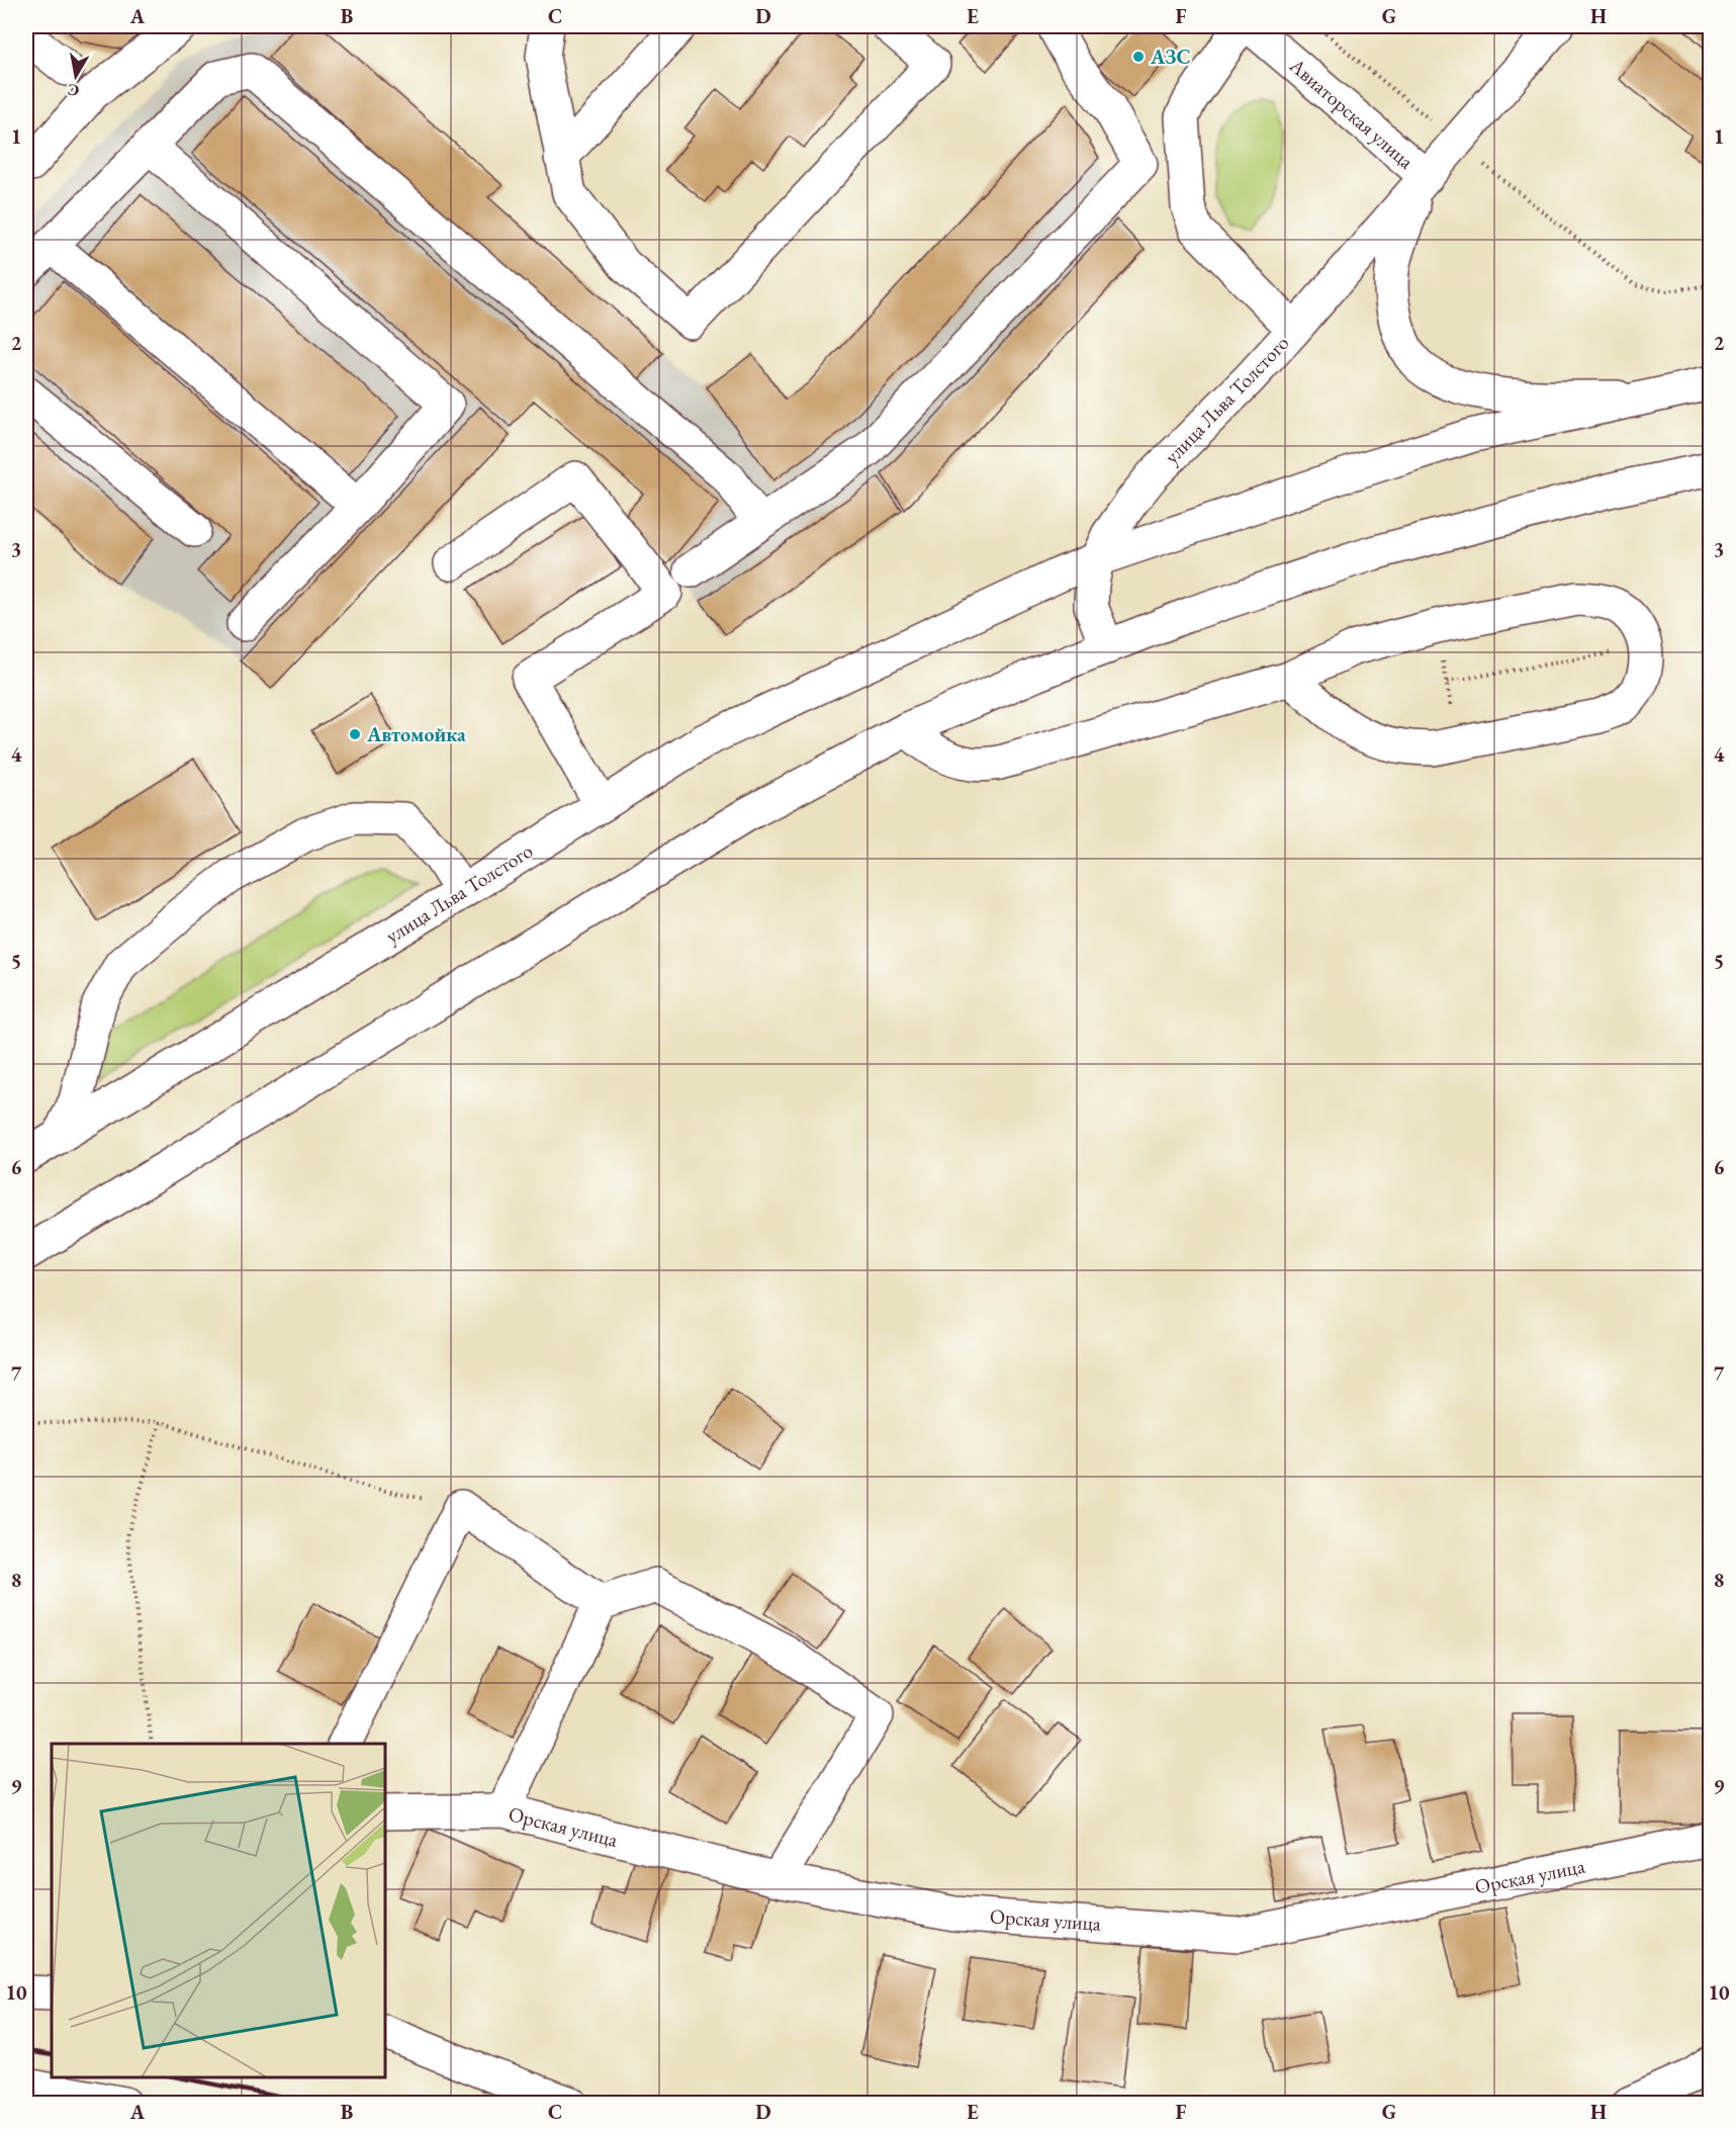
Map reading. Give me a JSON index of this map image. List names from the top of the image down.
{
  "streets": {
    "street": ["Авиаторская улица", "улица Льва Толстого", "Орская улица"]
  },
  "crossings": [
    ["Авиаторская улица", "улица Льва Толстого"]
  ],
  "places": ["АЗС", "Автомойка"],
  "north": "bottom",
  "grid": {
    "columns": [
      "A",
      "B",
      "C",
      "D",
      "E",
      "F",
      "G",
      "H"
    ],
    "rows": [
      "1",
      "2",
      "3",
      "4",
      "5",
      "6",
      "7",
      "8",
      "9",
      "10"
    ]
  }
}
